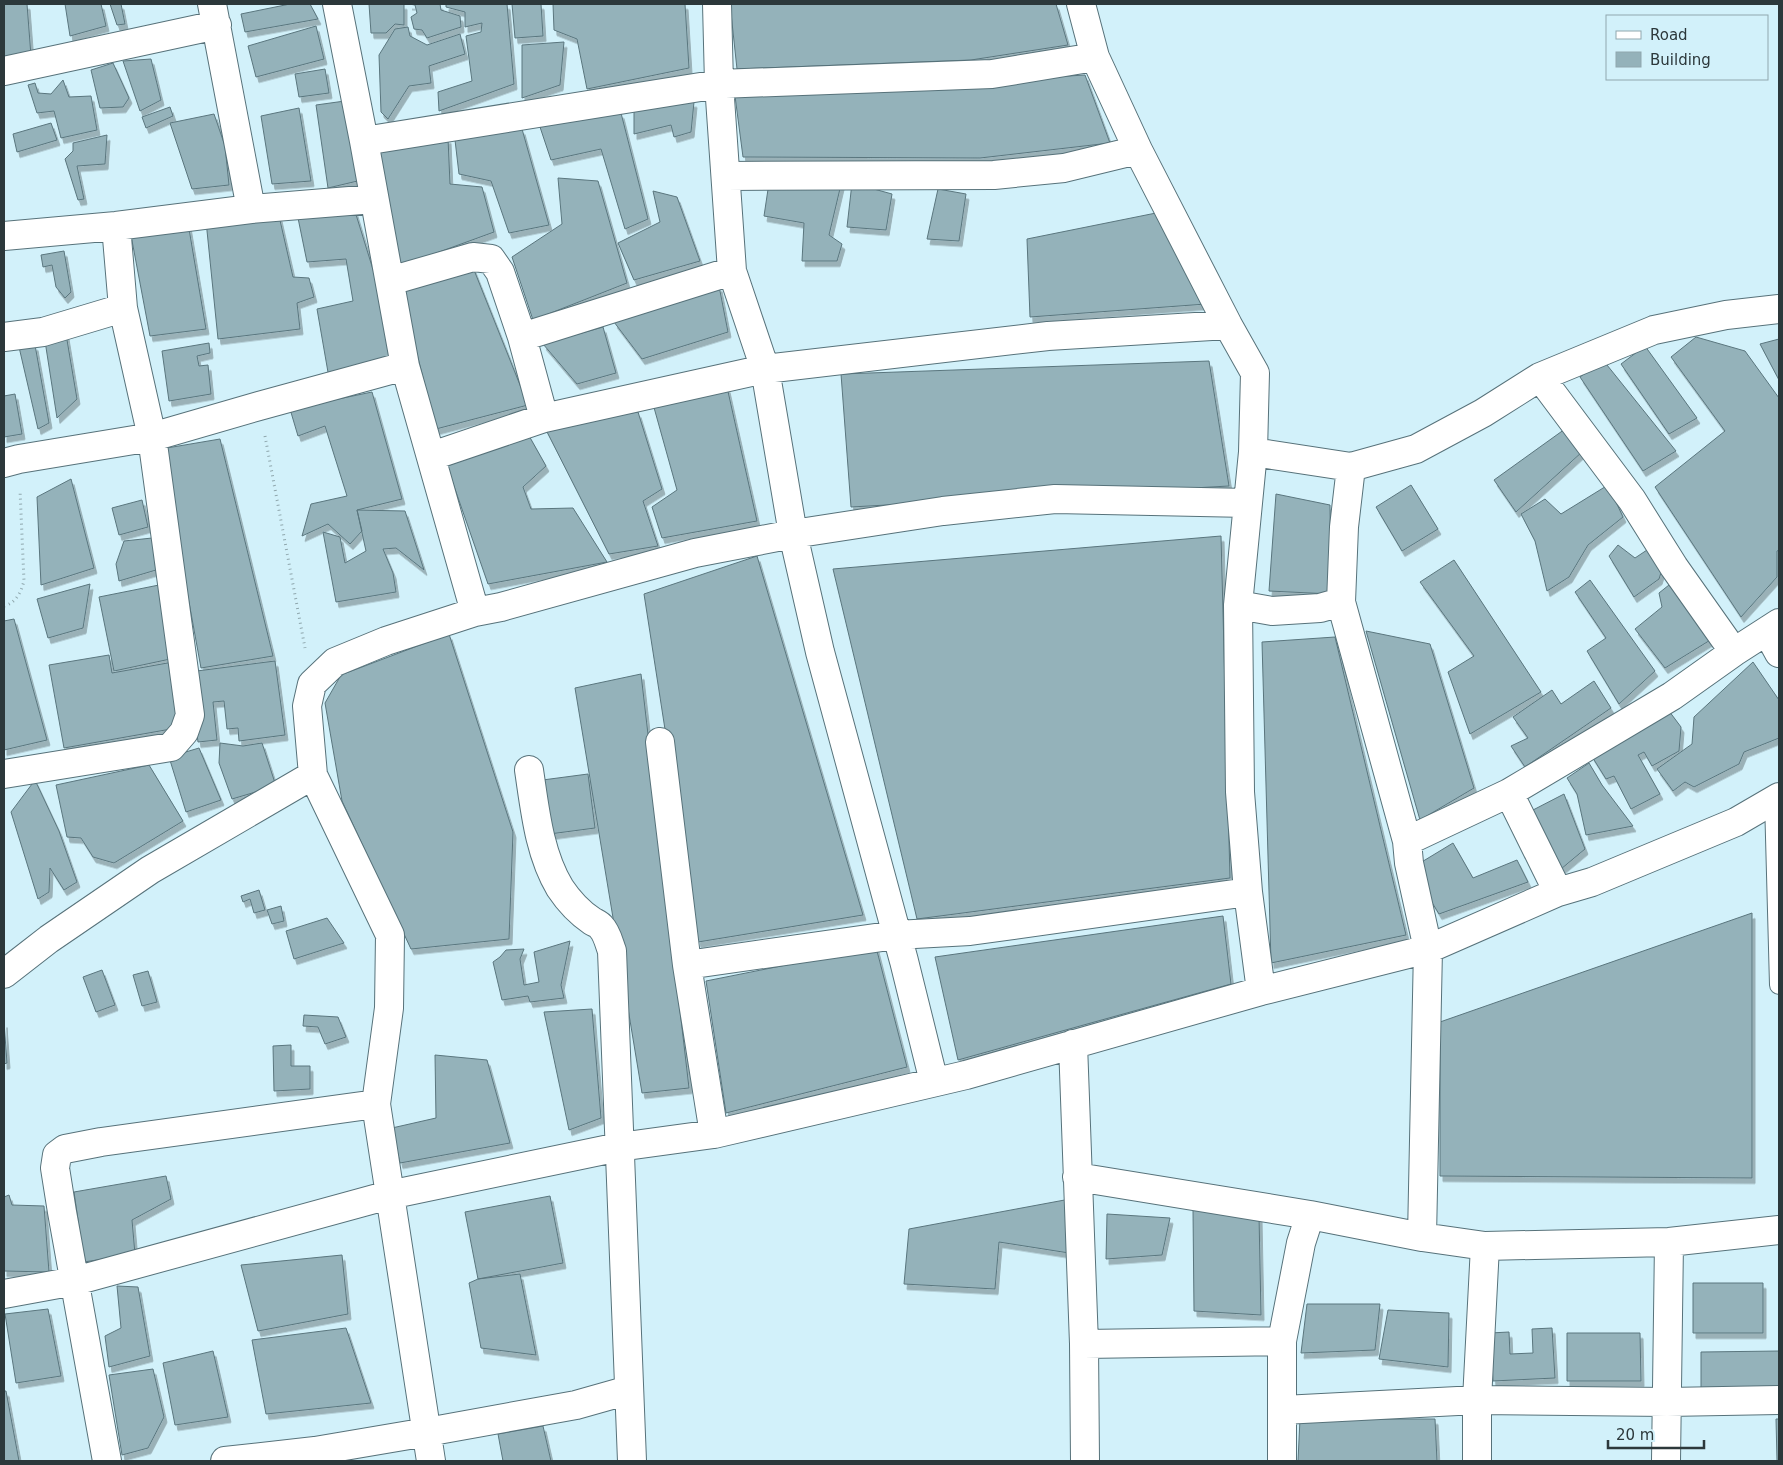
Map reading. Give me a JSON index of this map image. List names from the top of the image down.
{
  "legend": ["Road", "Building"],
  "scale_bar": "20 m"
}
